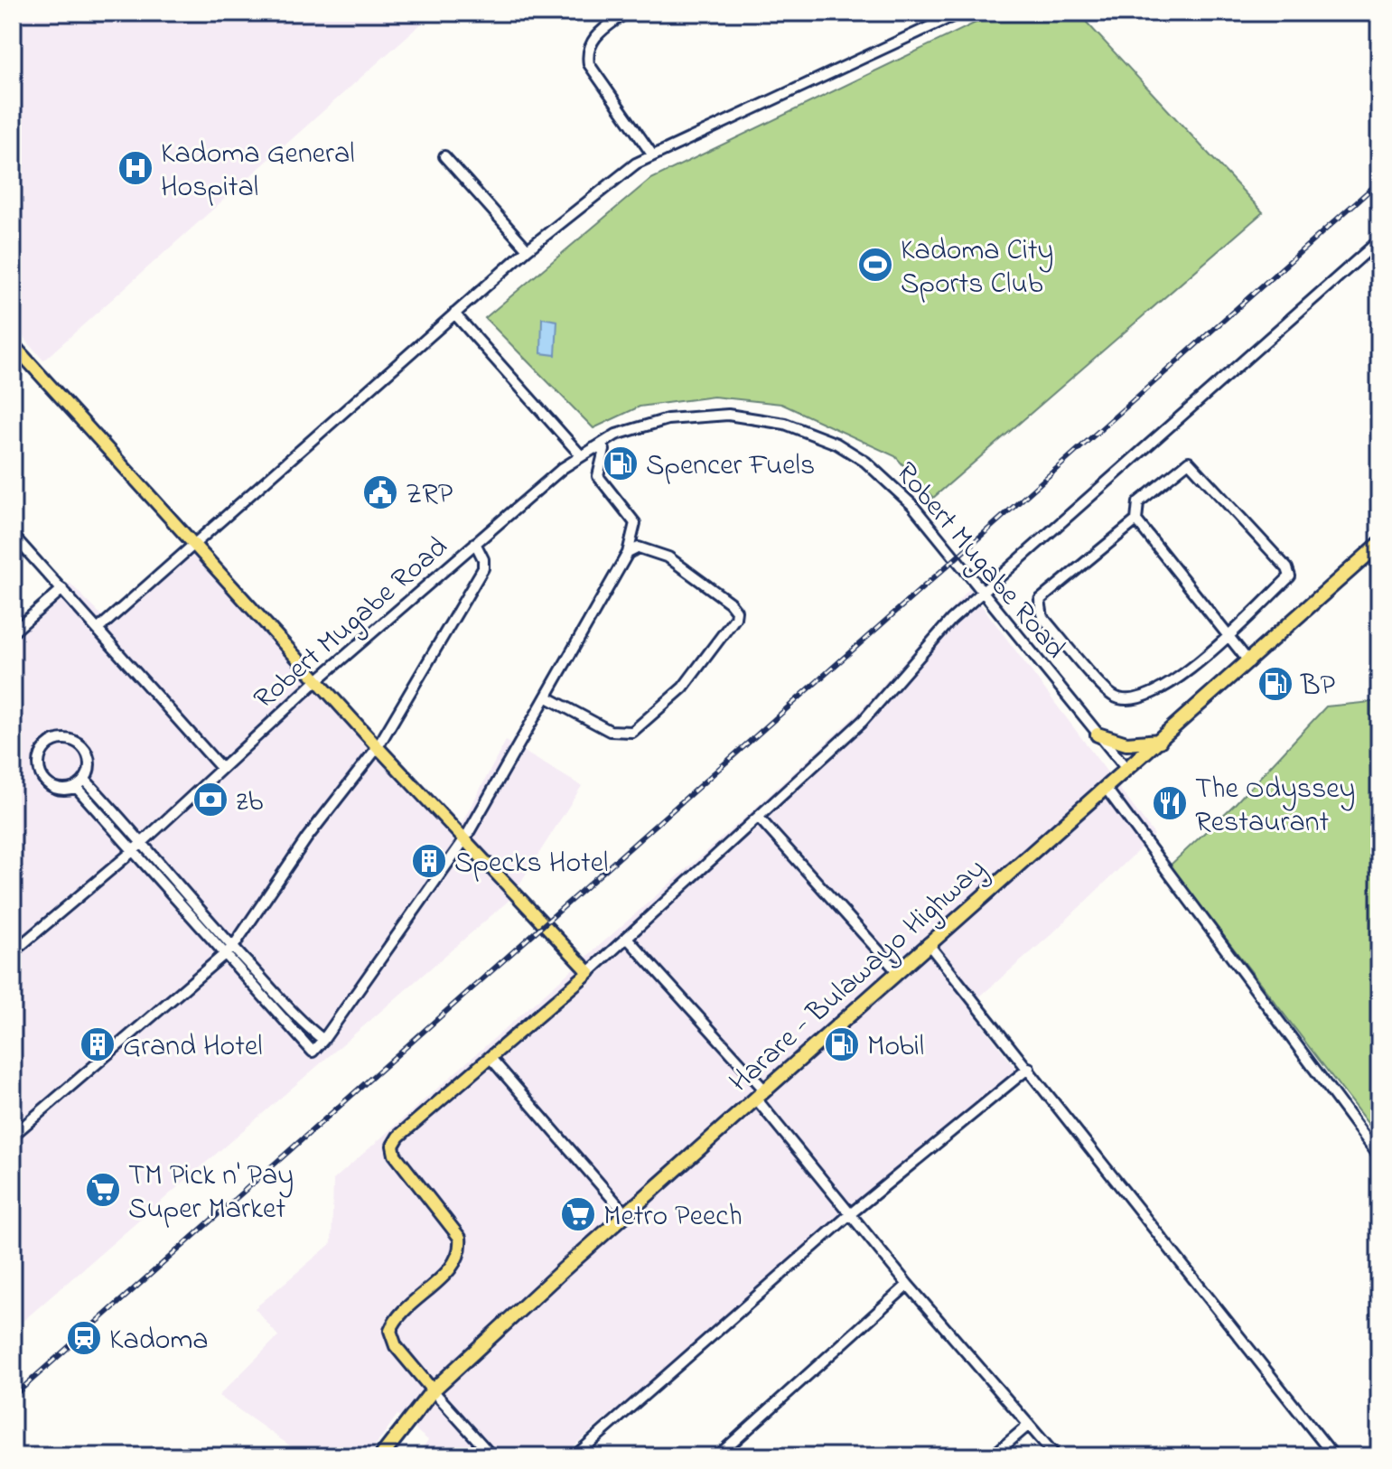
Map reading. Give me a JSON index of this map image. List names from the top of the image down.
{
  "streets": {
    "highway": ["Harare - Bulawayo Highway"],
    "street": ["Robert Mugabe Road"]
  },
  "crossings": [
    ["Robert Mugabe Road", "Harare - Bulawayo Highway"]
  ],
  "places": {
    "hospital": ["Kadoma General Hospital"],
    "sports": ["Kadoma City Sports Club"],
    "fuel station": ["Spencer Fuels", "BP", "Mobil"],
    "public building": ["ZRP"],
    "bank": ["zb"],
    "restaurant": ["The Odyssey Restaurant"],
    "building": ["Specks Hotel", "Grand Hotel"],
    "supermarket": ["TM Pick n' Pay Super Market", "Metro Peech"],
    "station": ["Kadoma"]
  }
}
